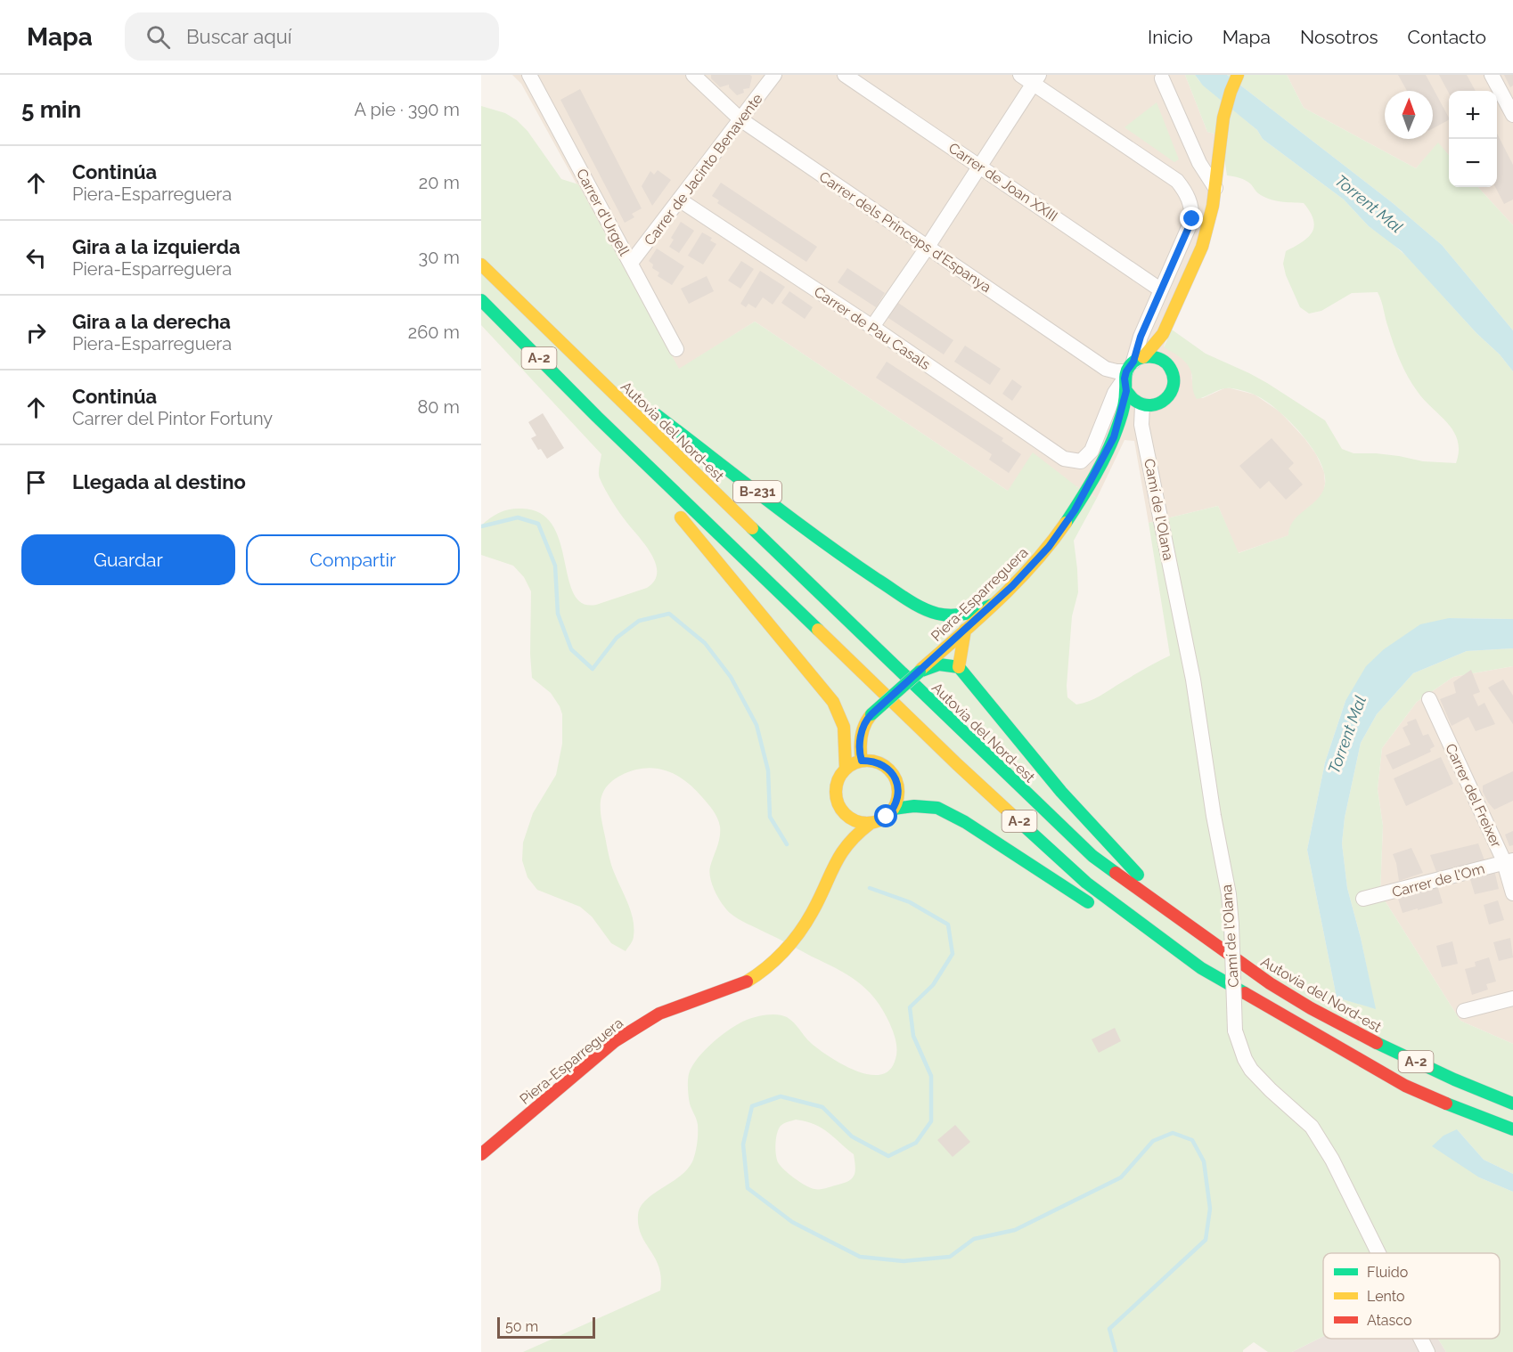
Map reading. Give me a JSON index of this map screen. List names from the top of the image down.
{
  "streets": {
    "main road": [
      "A-2",
      "Autovia del Nord-est",
      "B-231",
      "Piera-Esparreguera"
    ],
    "street": [
      "Carrer de Jacinto Benavente",
      "Carrer de Joan XXIII",
      "Carrer d'Urgell",
      "Carrer dels Princeps d'Espanya",
      "Carrer de Pau Casals",
      "Camí de l'Olana",
      "Carrer del Freixer",
      "Carrer de l'Om"
    ]
  },
  "crossings": [
    ["Carrer de Jacinto Benavente", "Carrer d'Urgell"],
    ["Carrer de Jacinto Benavente", "Carrer dels Princeps d'Espanya"],
    ["Carrer de Jacinto Benavente", "Carrer de Pau Casals"],
    ["Carrer dels Princeps d'Espanya", "Carrer de Pau Casals"],
    ["Carrer dels Princeps d'Espanya", "B-231"],
    ["Carrer dels Princeps d'Espanya", "Camí de l'Olana"],
    ["Carrer dels Princeps d'Espanya", "Piera-Esparreguera"],
    ["Carrer de Pau Casals", "B-231"],
    ["Carrer de Pau Casals", "Camí de l'Olana"],
    ["Carrer de Pau Casals", "Piera-Esparreguera"],
    ["Autovia del Nord-est", "B-231"],
    ["B-231", "Camí de l'Olana"],
    ["B-231", "Piera-Esparreguera"],
    ["Camí de l'Olana", "Piera-Esparreguera"],
    ["Carrer del Freixer", "Carrer de l'Om"]
  ],
  "water": ["Torrent Mal"],
  "legend": ["Fluido", "Lento", "Atasco"],
  "scale_bar": "50 m",
  "north": "top",
  "page": {
    "header": "Mapa",
    "search": "Buscar aquí",
    "nav": [
      "Inicio",
      "Mapa",
      "Nosotros",
      "Contacto"
    ],
    "heading": ["5 min", "A pie · 390 m"],
    "map_buttons": ["+", "−"],
    "list": [
      ["Continúa", "Piera-Esparreguera", "20 m"],
      ["Gira a la izquierda", "Piera-Esparreguera", "30 m"],
      ["Gira a la derecha", "Piera-Esparreguera", "260 m"],
      ["Continúa", "Carrer del Pintor Fortuny", "80 m"],
      "Llegada al destino"
    ],
    "buttons": ["Guardar", "Compartir"],
    "scale": "50 m"
  }
}
